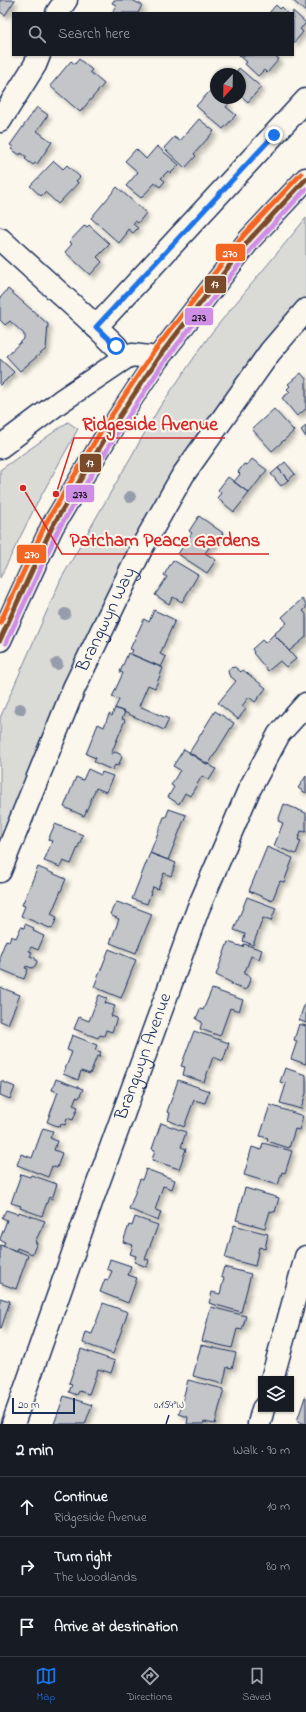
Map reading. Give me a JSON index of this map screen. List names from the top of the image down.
{
  "streets": {
    "main road": ["Brangwyn Way", "Brangwyn Avenue"]
  },
  "places": ["Patcham Peace Gardens", "Ridgeside Avenue"],
  "lines": ["transit line 270", "transit line 17", "transit line 273"],
  "scale_bar": "20 m",
  "north": "bottom",
  "page": {
    "search": "Search here",
    "scale": "20 m",
    "heading": ["2 min", "Walk · 90 m"],
    "list": [
      ["Continue", "Ridgeside Avenue", "10 m"],
      ["Turn right", "The Woodlands", "80 m"],
      "Arrive at destination"
    ],
    "nav": ["Map", "Directions", "Saved"]
  },
  "coordinates": ["0.154°W"]
}
